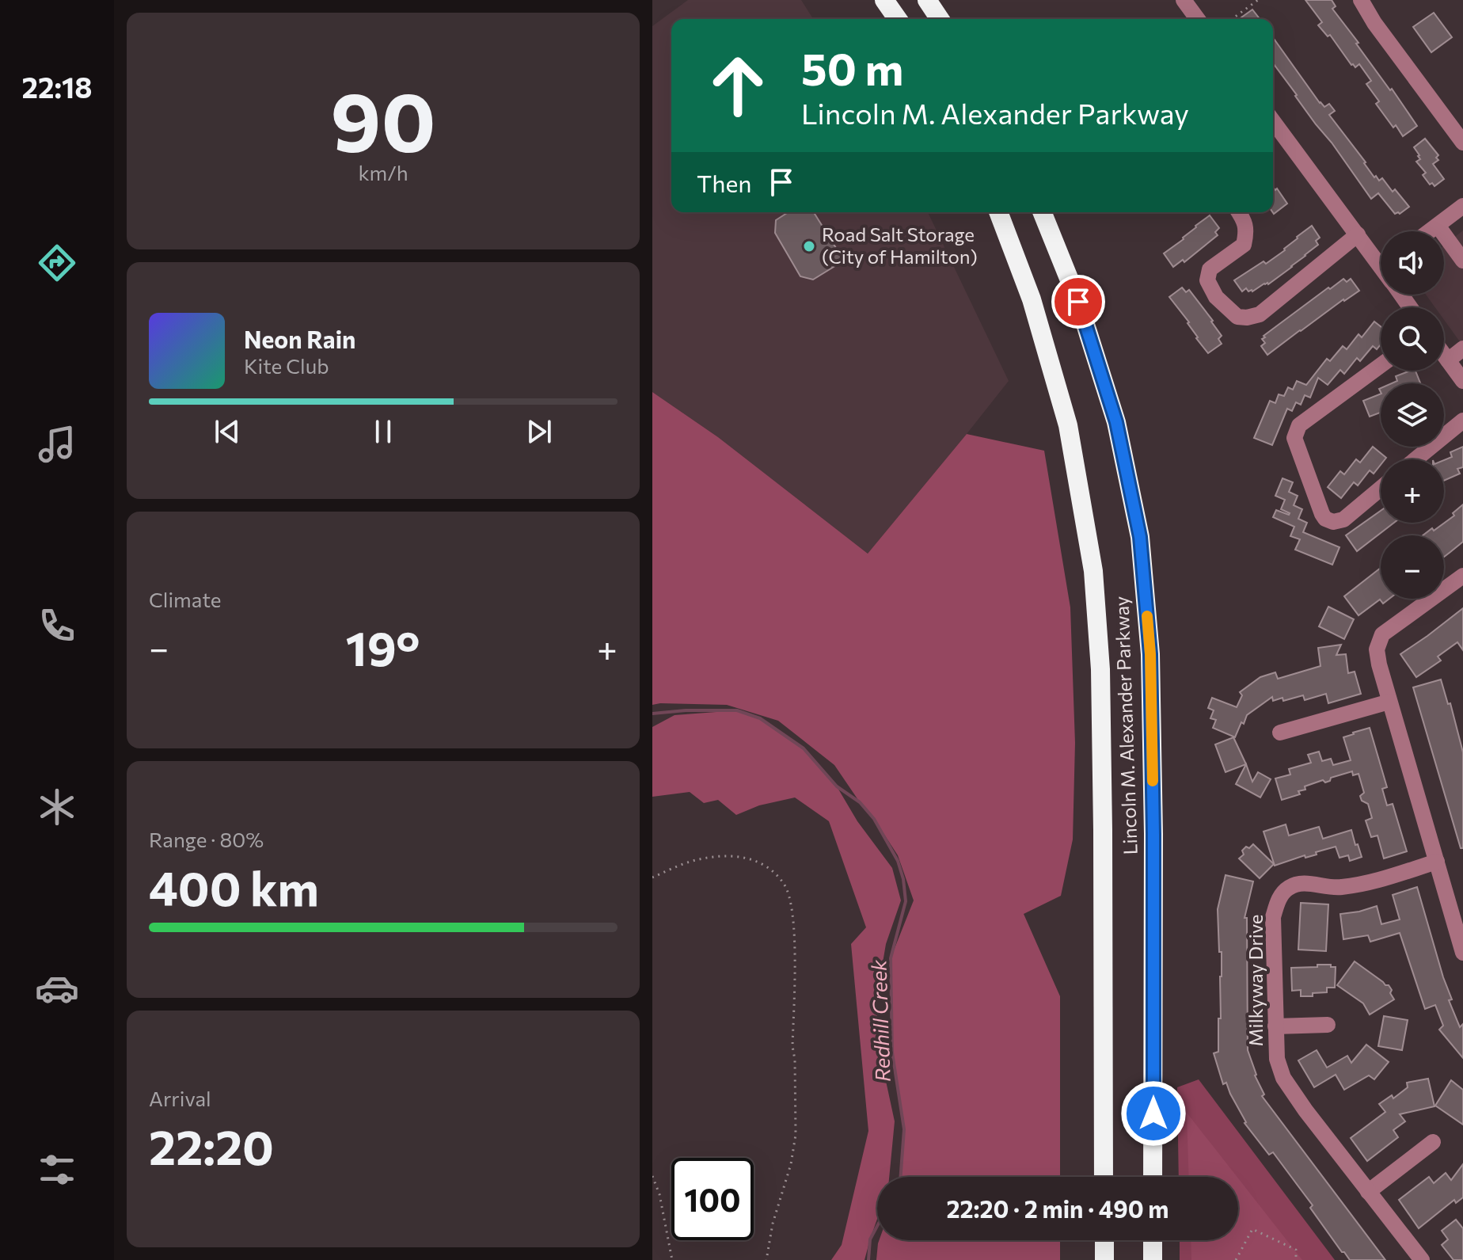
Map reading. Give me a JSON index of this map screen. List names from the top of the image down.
{
  "streets": {
    "highway": ["Lincoln M. Alexander Parkway"],
    "street": ["Milkyway Drive"]
  },
  "water": ["Redhill Creek"],
  "places": ["Road Salt Storage (City of Hamilton)"],
  "page": {
    "tabs": "22:18",
    "tile": [
      ["90", "km/h"],
      "Climate",
      ["Range · 80%", "400 km"],
      ["Arrival", "22:20"]
    ],
    "turn": ["50 m", "Lincoln M. Alexander Parkway"],
    "then": "Then",
    "map_buttons": ["+", "−"],
    "song": ["Neon Rain", "Kite Club"],
    "heat": ["−", "19°", "+"],
    "limit": "100",
    "trip": "22:20 · 2 min · 490 m"
  }
}
